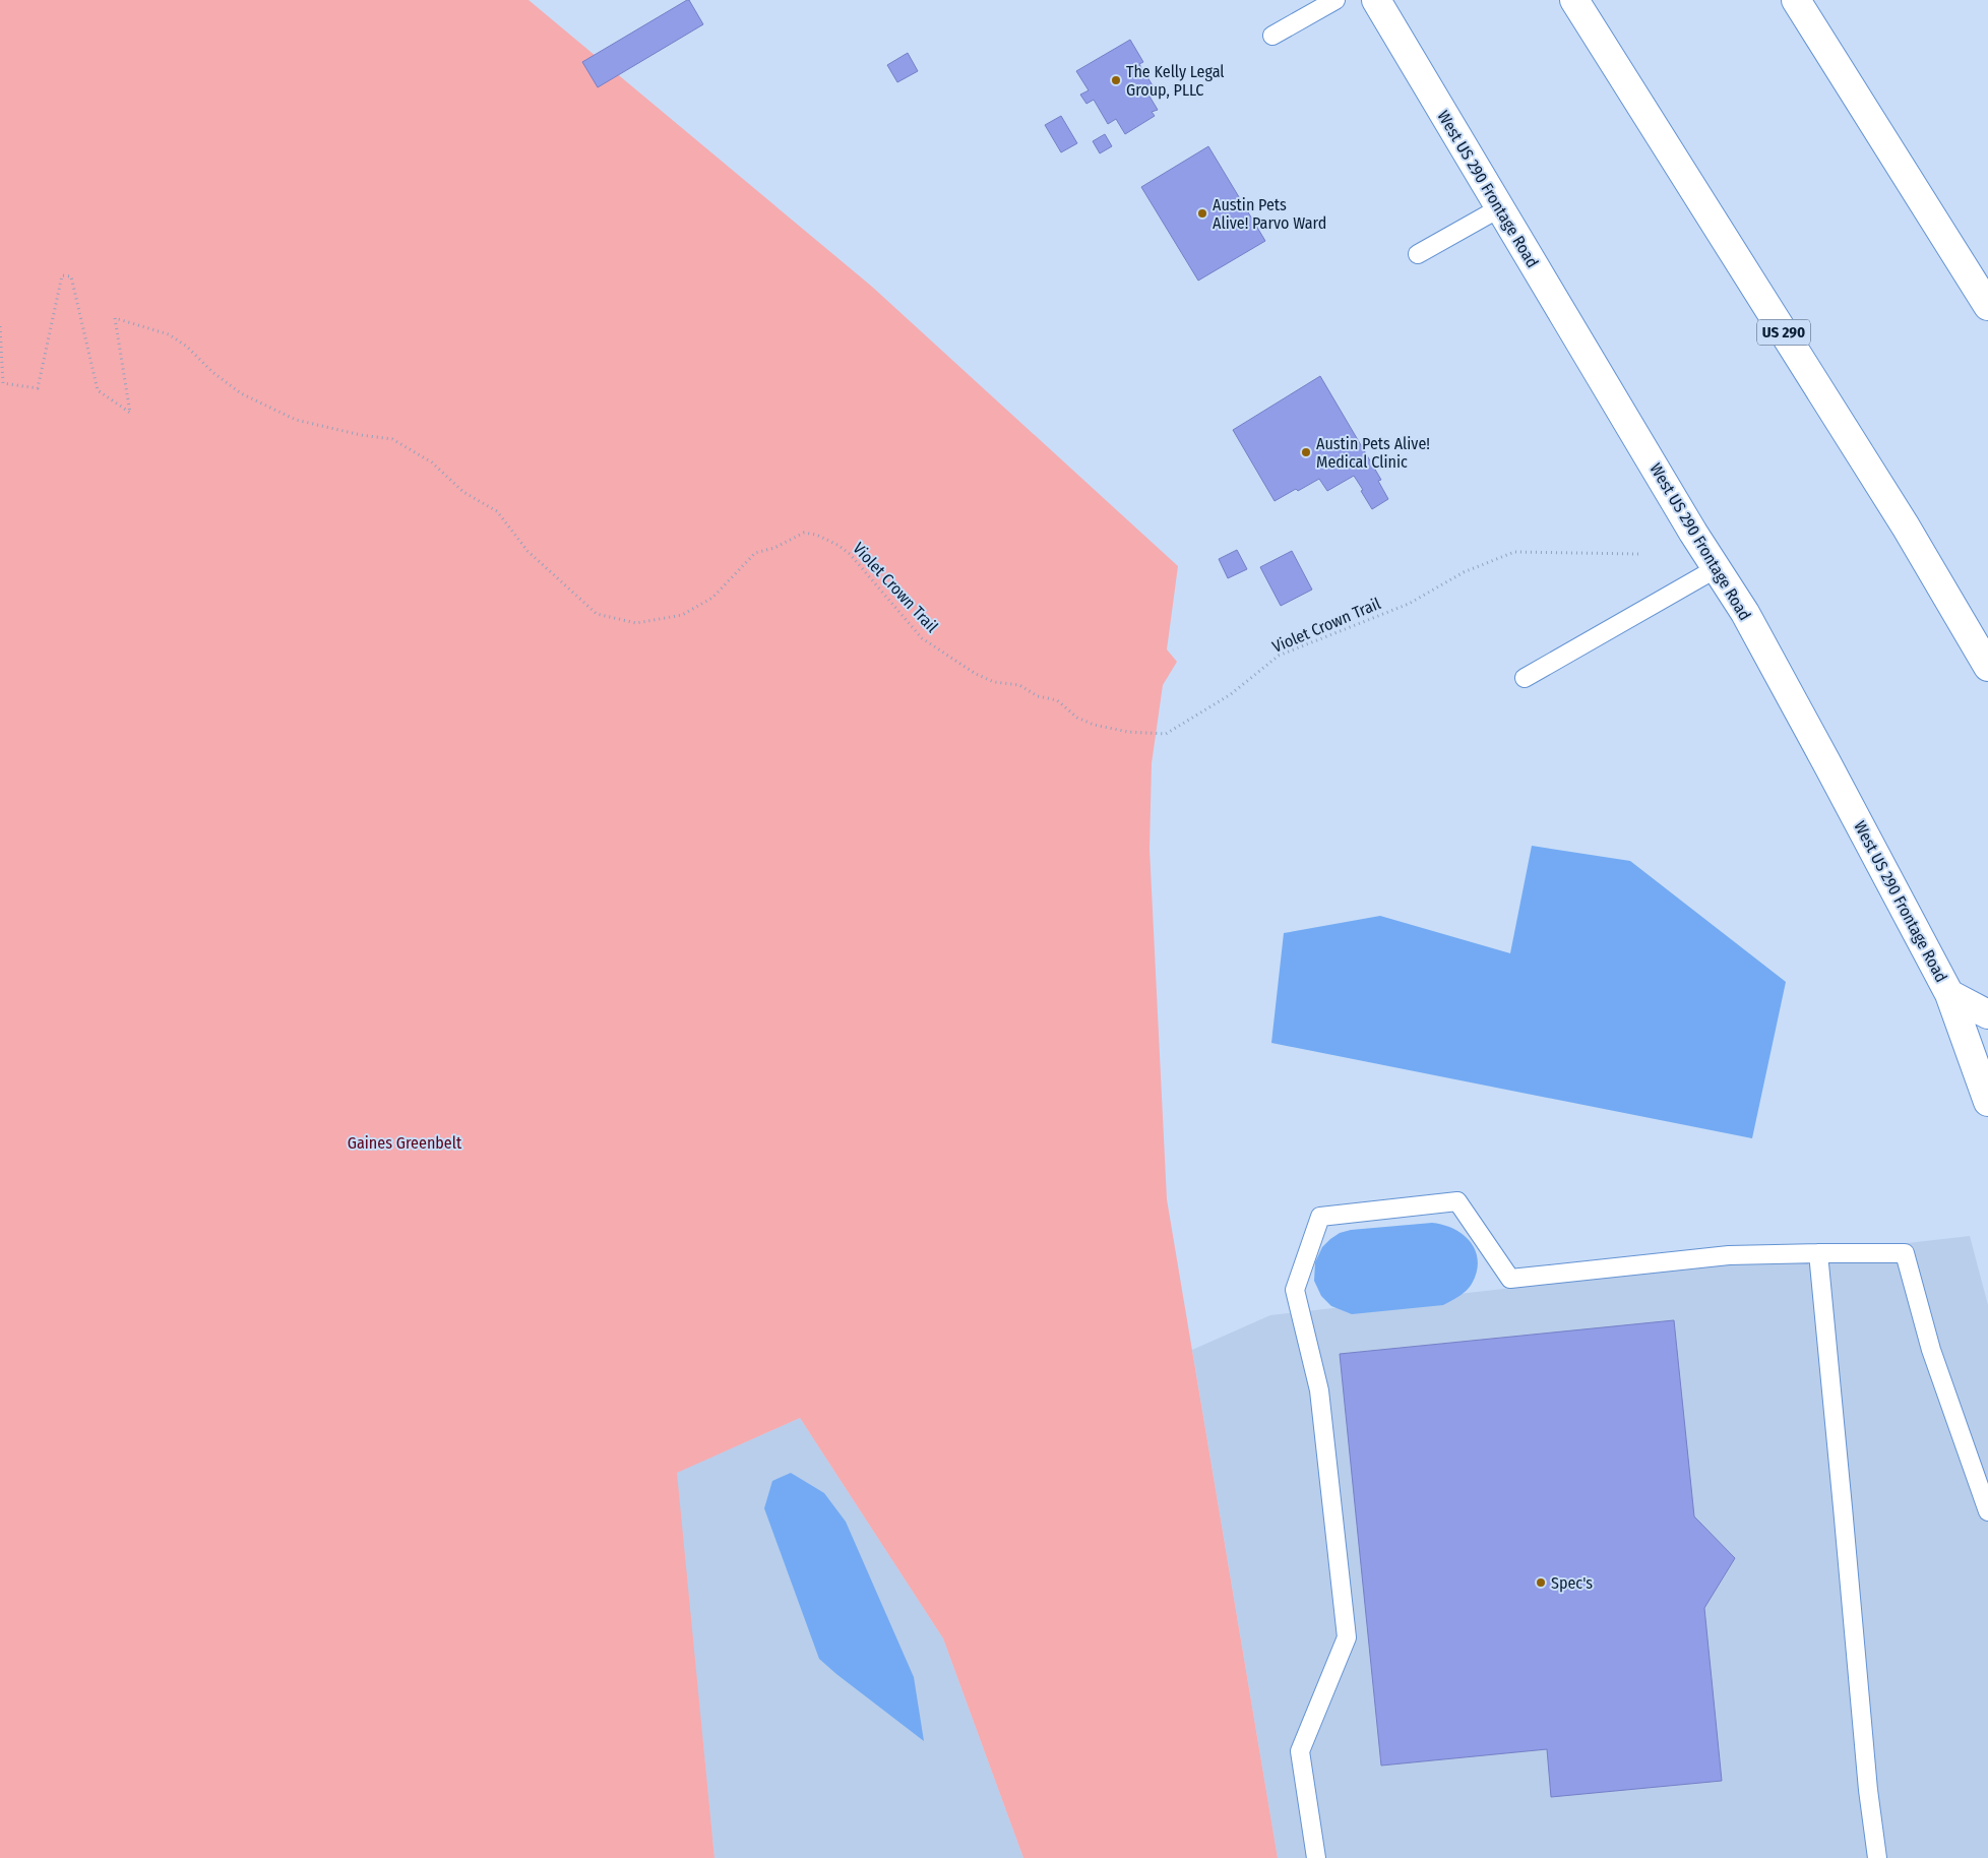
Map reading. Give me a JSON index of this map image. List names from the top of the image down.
{
  "streets": {
    "main road": ["West US 290 Frontage Road", "US 290"],
    "path": ["Violet Crown Trail"]
  },
  "parks": ["Gaines Greenbelt"],
  "places": [
    "The Kelly Legal Group, PLLC",
    "Austin Pets Alive! Parvo Ward",
    "Austin Pets Alive! Medical Clinic",
    "Spec's"
  ]
}
